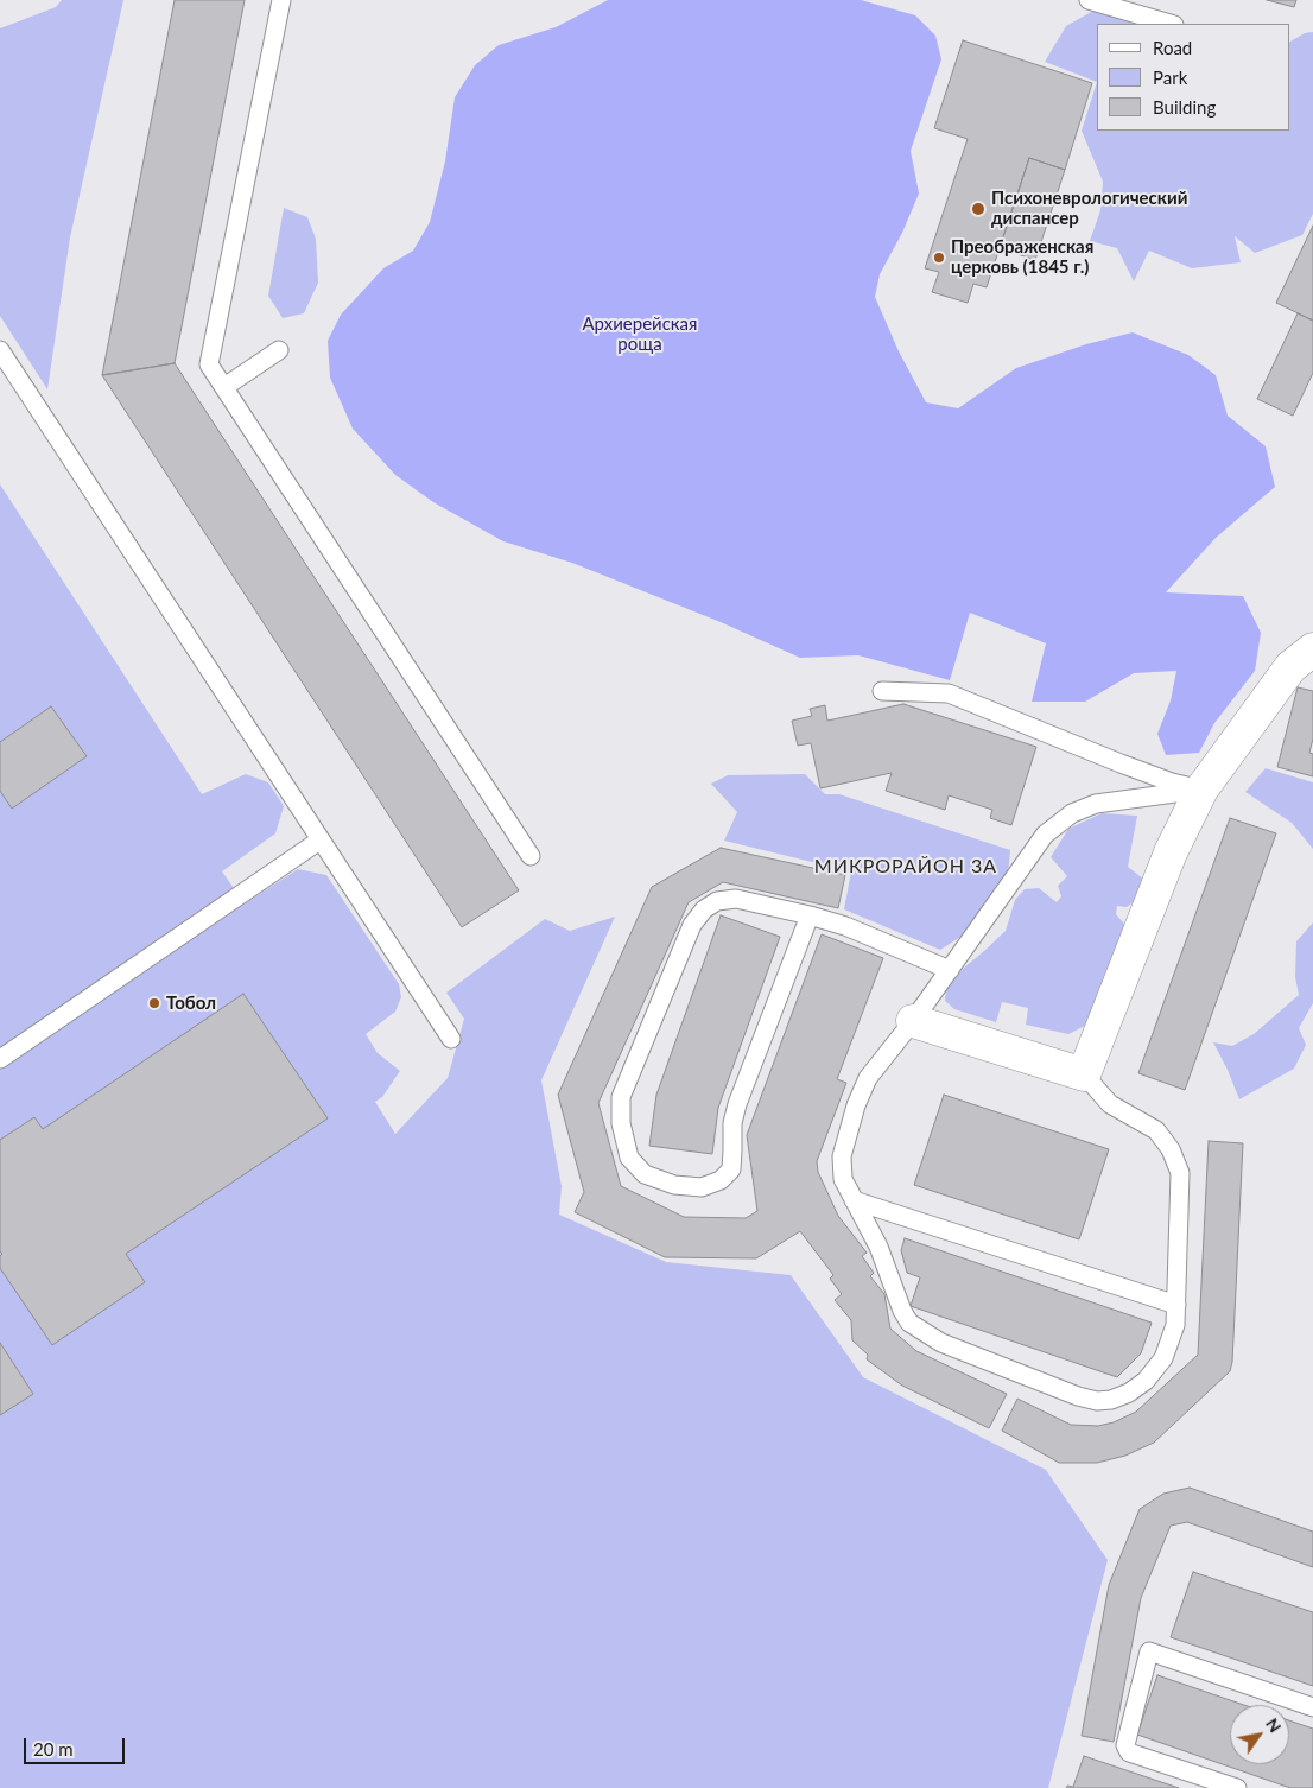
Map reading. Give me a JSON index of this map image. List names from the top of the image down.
{
  "districts": ["МИКРОРАЙОН 3А"],
  "parks": ["Архиерейская роща"],
  "places": ["Психоневрологический диспансер", "Преображенская церковь (1845 г.)", "Тобол"],
  "legend": ["Road", "Park", "Building"],
  "scale_bar": "20 m",
  "north": "top right"
}
